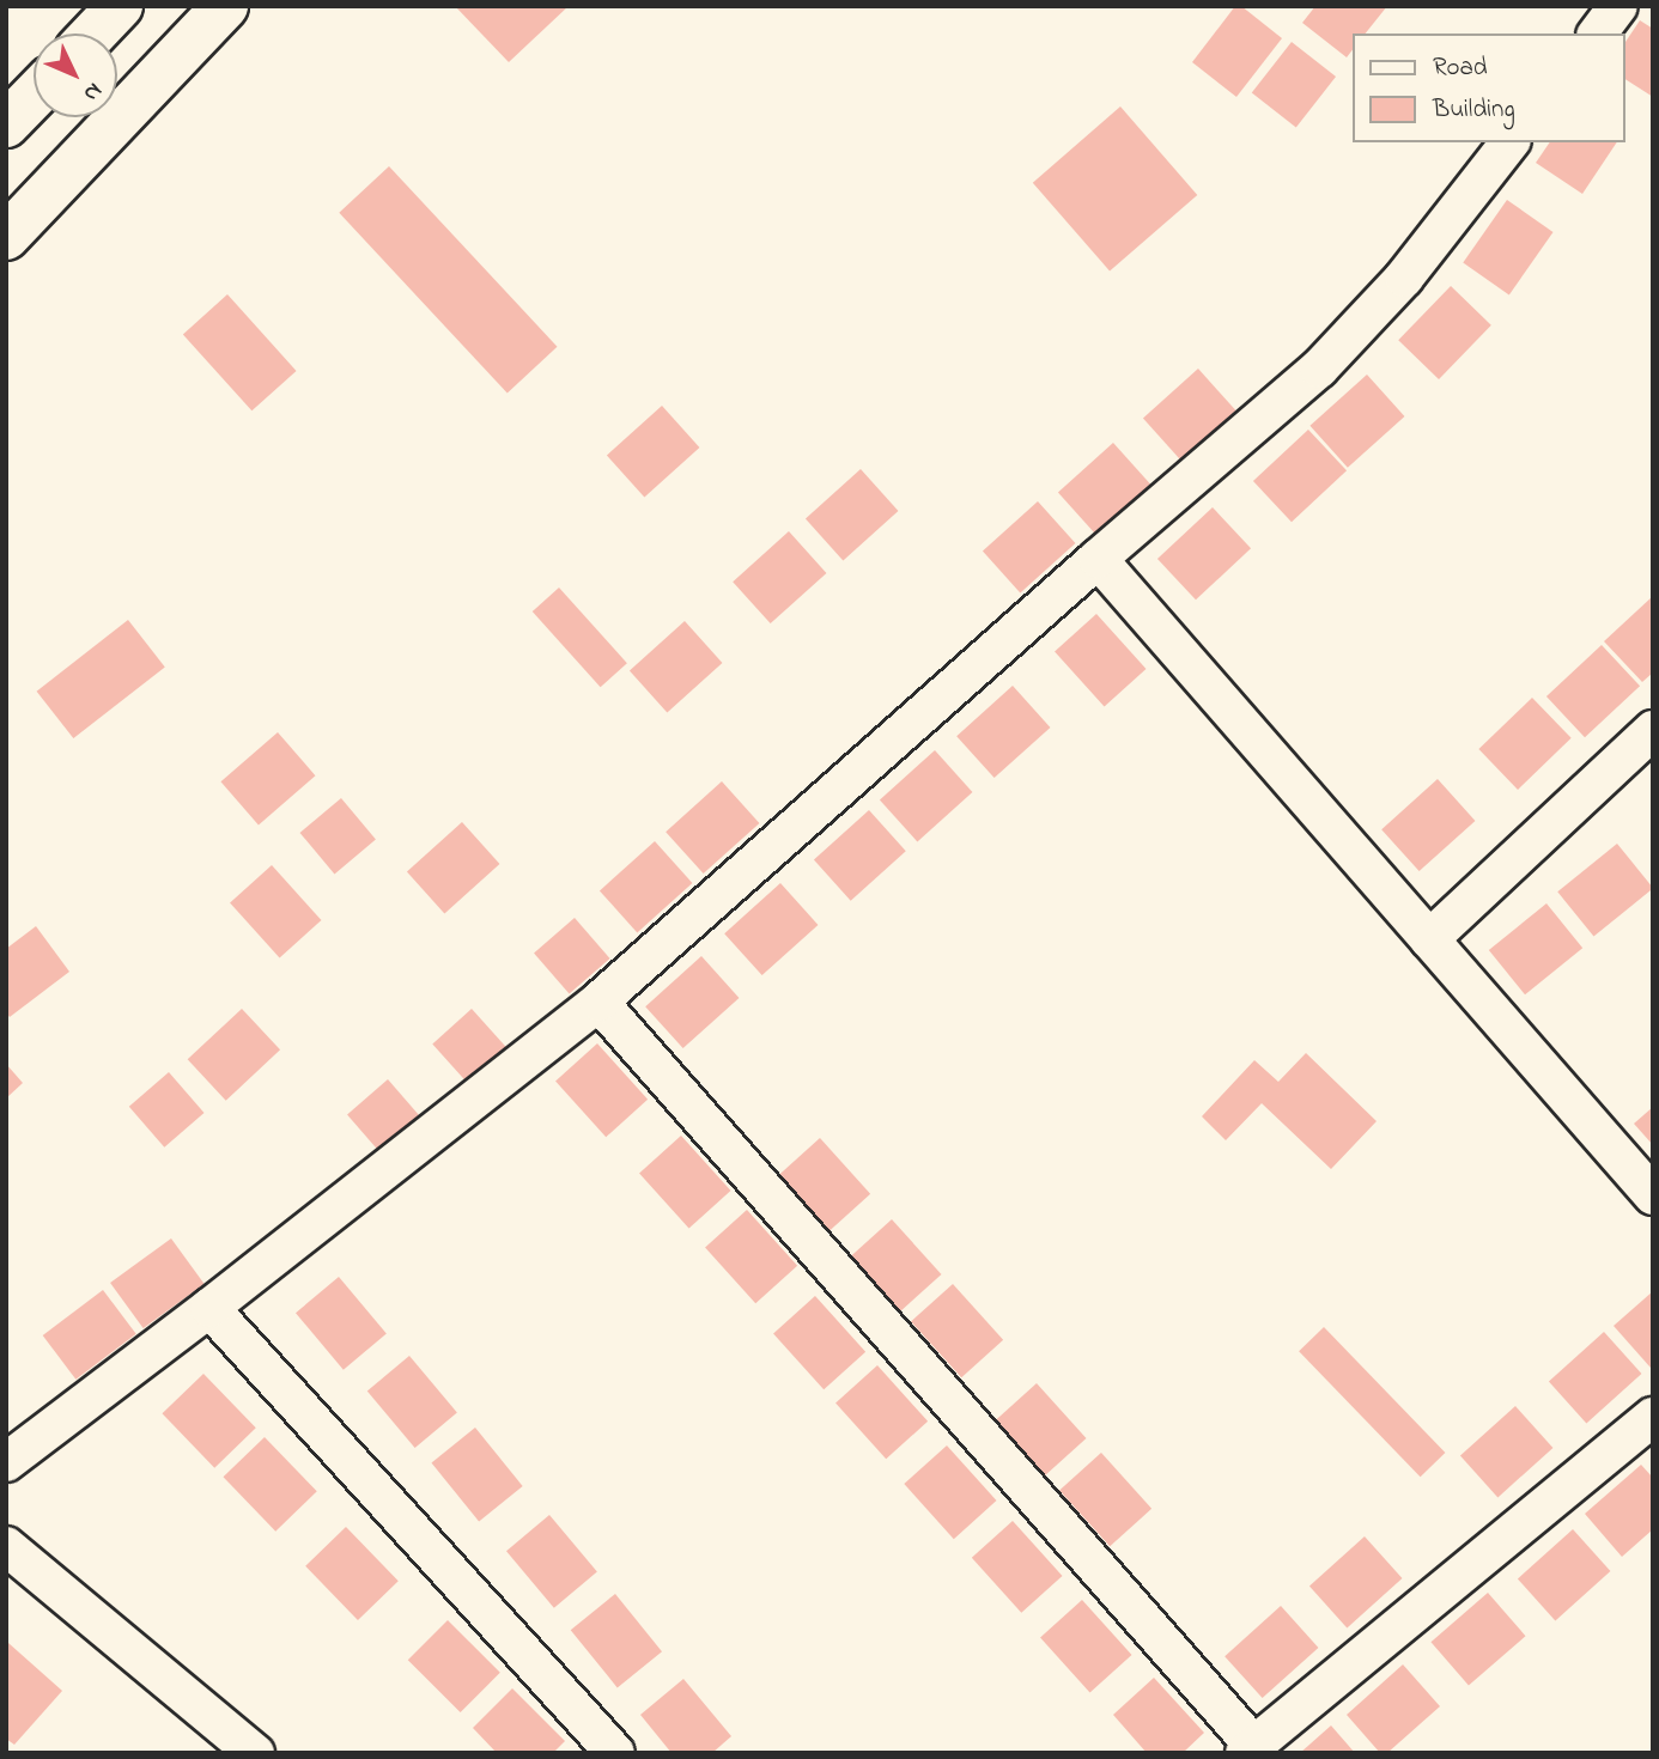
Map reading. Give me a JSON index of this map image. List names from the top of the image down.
{
  "legend": ["Road", "Building"],
  "north": "bottom right"
}
